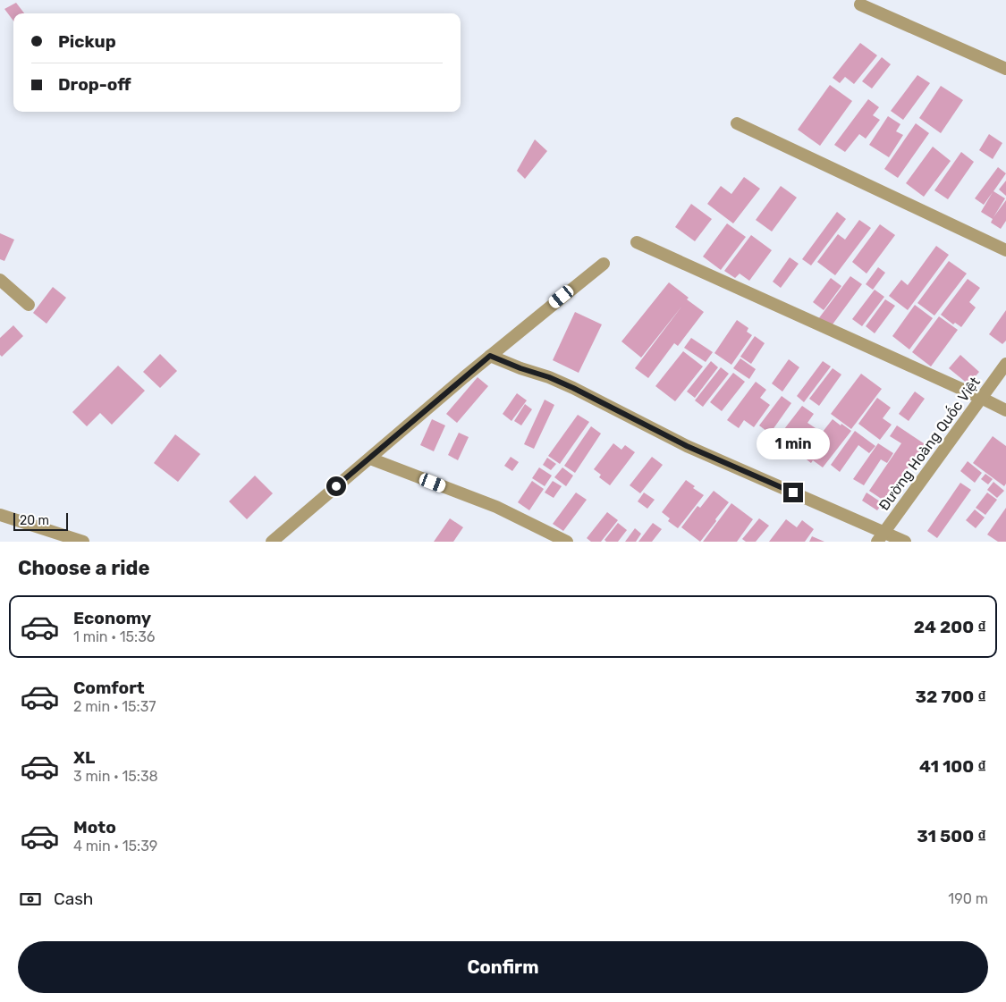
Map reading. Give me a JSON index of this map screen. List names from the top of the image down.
{
  "streets": {
    "street": ["Đường Hoàng Quốc Việt"]
  },
  "scale_bar": "20 m",
  "page": {
    "banner": ["Pickup", "Drop-off"],
    "bubble": "1 min",
    "scale": "20 m",
    "heading": "Choose a ride",
    "list": [
      {
        "name": "Economy",
        "note": "1 min · 15:36",
        "value": "24 200 ₫"
      },
      {
        "name": "Comfort",
        "note": "2 min · 15:37",
        "value": "32 700 ₫"
      },
      {
        "name": "XL",
        "note": "3 min · 15:38",
        "value": "41 100 ₫"
      },
      {
        "name": "Moto",
        "note": "4 min · 15:39",
        "value": "31 500 ₫"
      }
    ],
    "pay": ["Cash", "190 m"],
    "buttons": "Confirm"
  }
}
